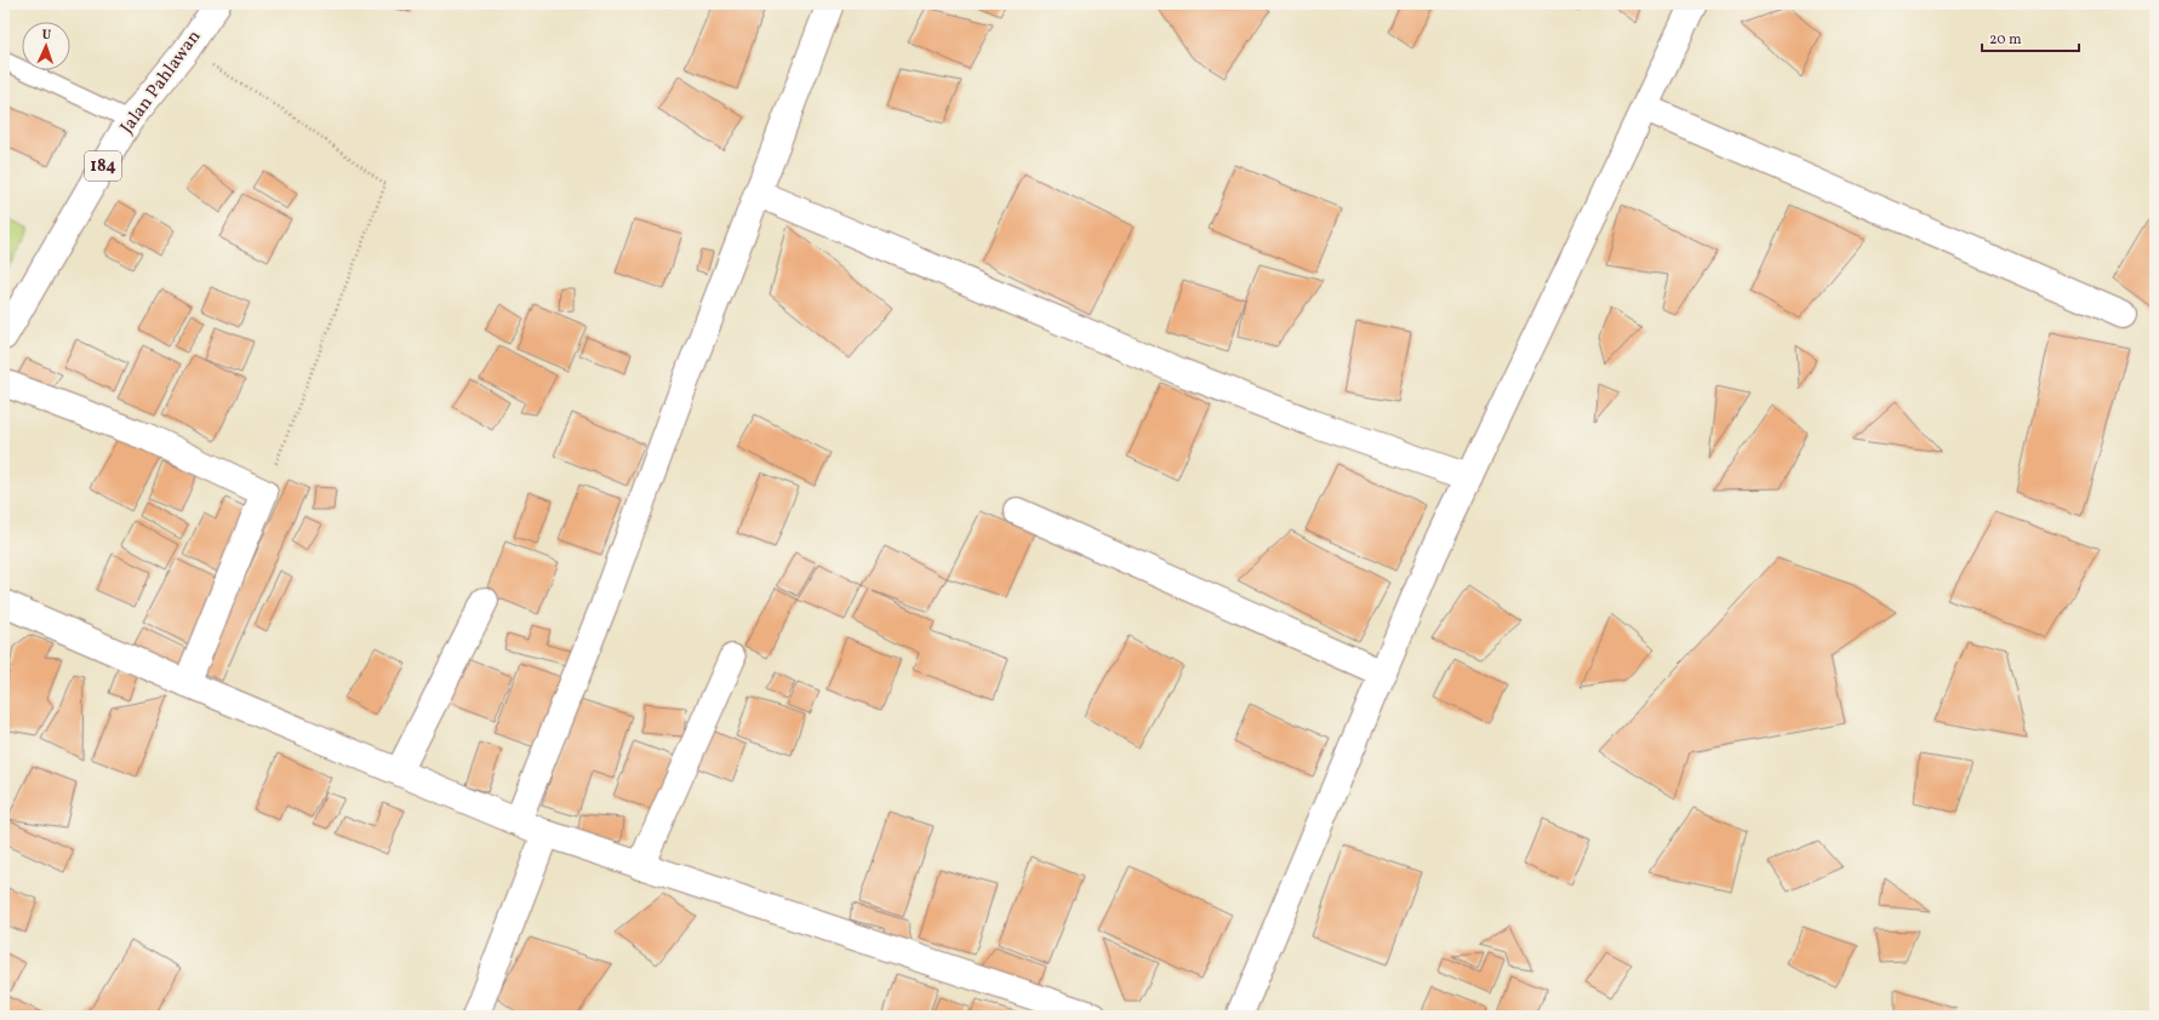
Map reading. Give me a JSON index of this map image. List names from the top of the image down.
{
  "streets": {
    "street": ["Jalan Pahlawan", "184"]
  },
  "scale_bar": "20 m",
  "north": "top"
}
